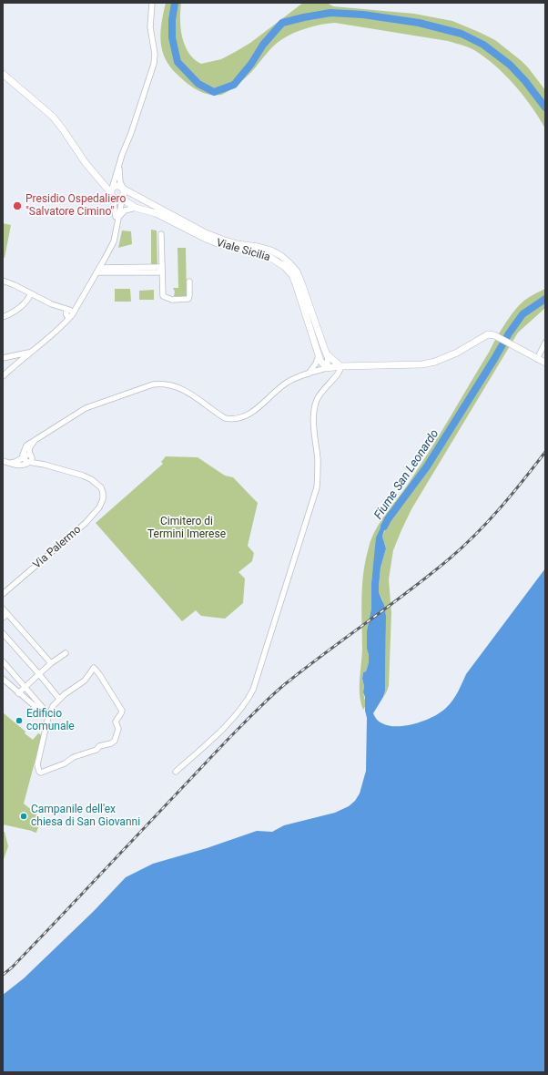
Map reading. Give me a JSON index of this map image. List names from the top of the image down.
{
  "streets": {
    "main road": ["Viale Sicilia"],
    "street": ["Via Palermo"]
  },
  "water": ["Fiume San Leonardo"],
  "parks": ["Cimitero di Termini Imerese"],
  "places": ["Presidio Ospedaliero \"Salvatore Cimino\"", "Edificio comunale", "Campanile dell'ex chiesa di San Giovanni"]
}
